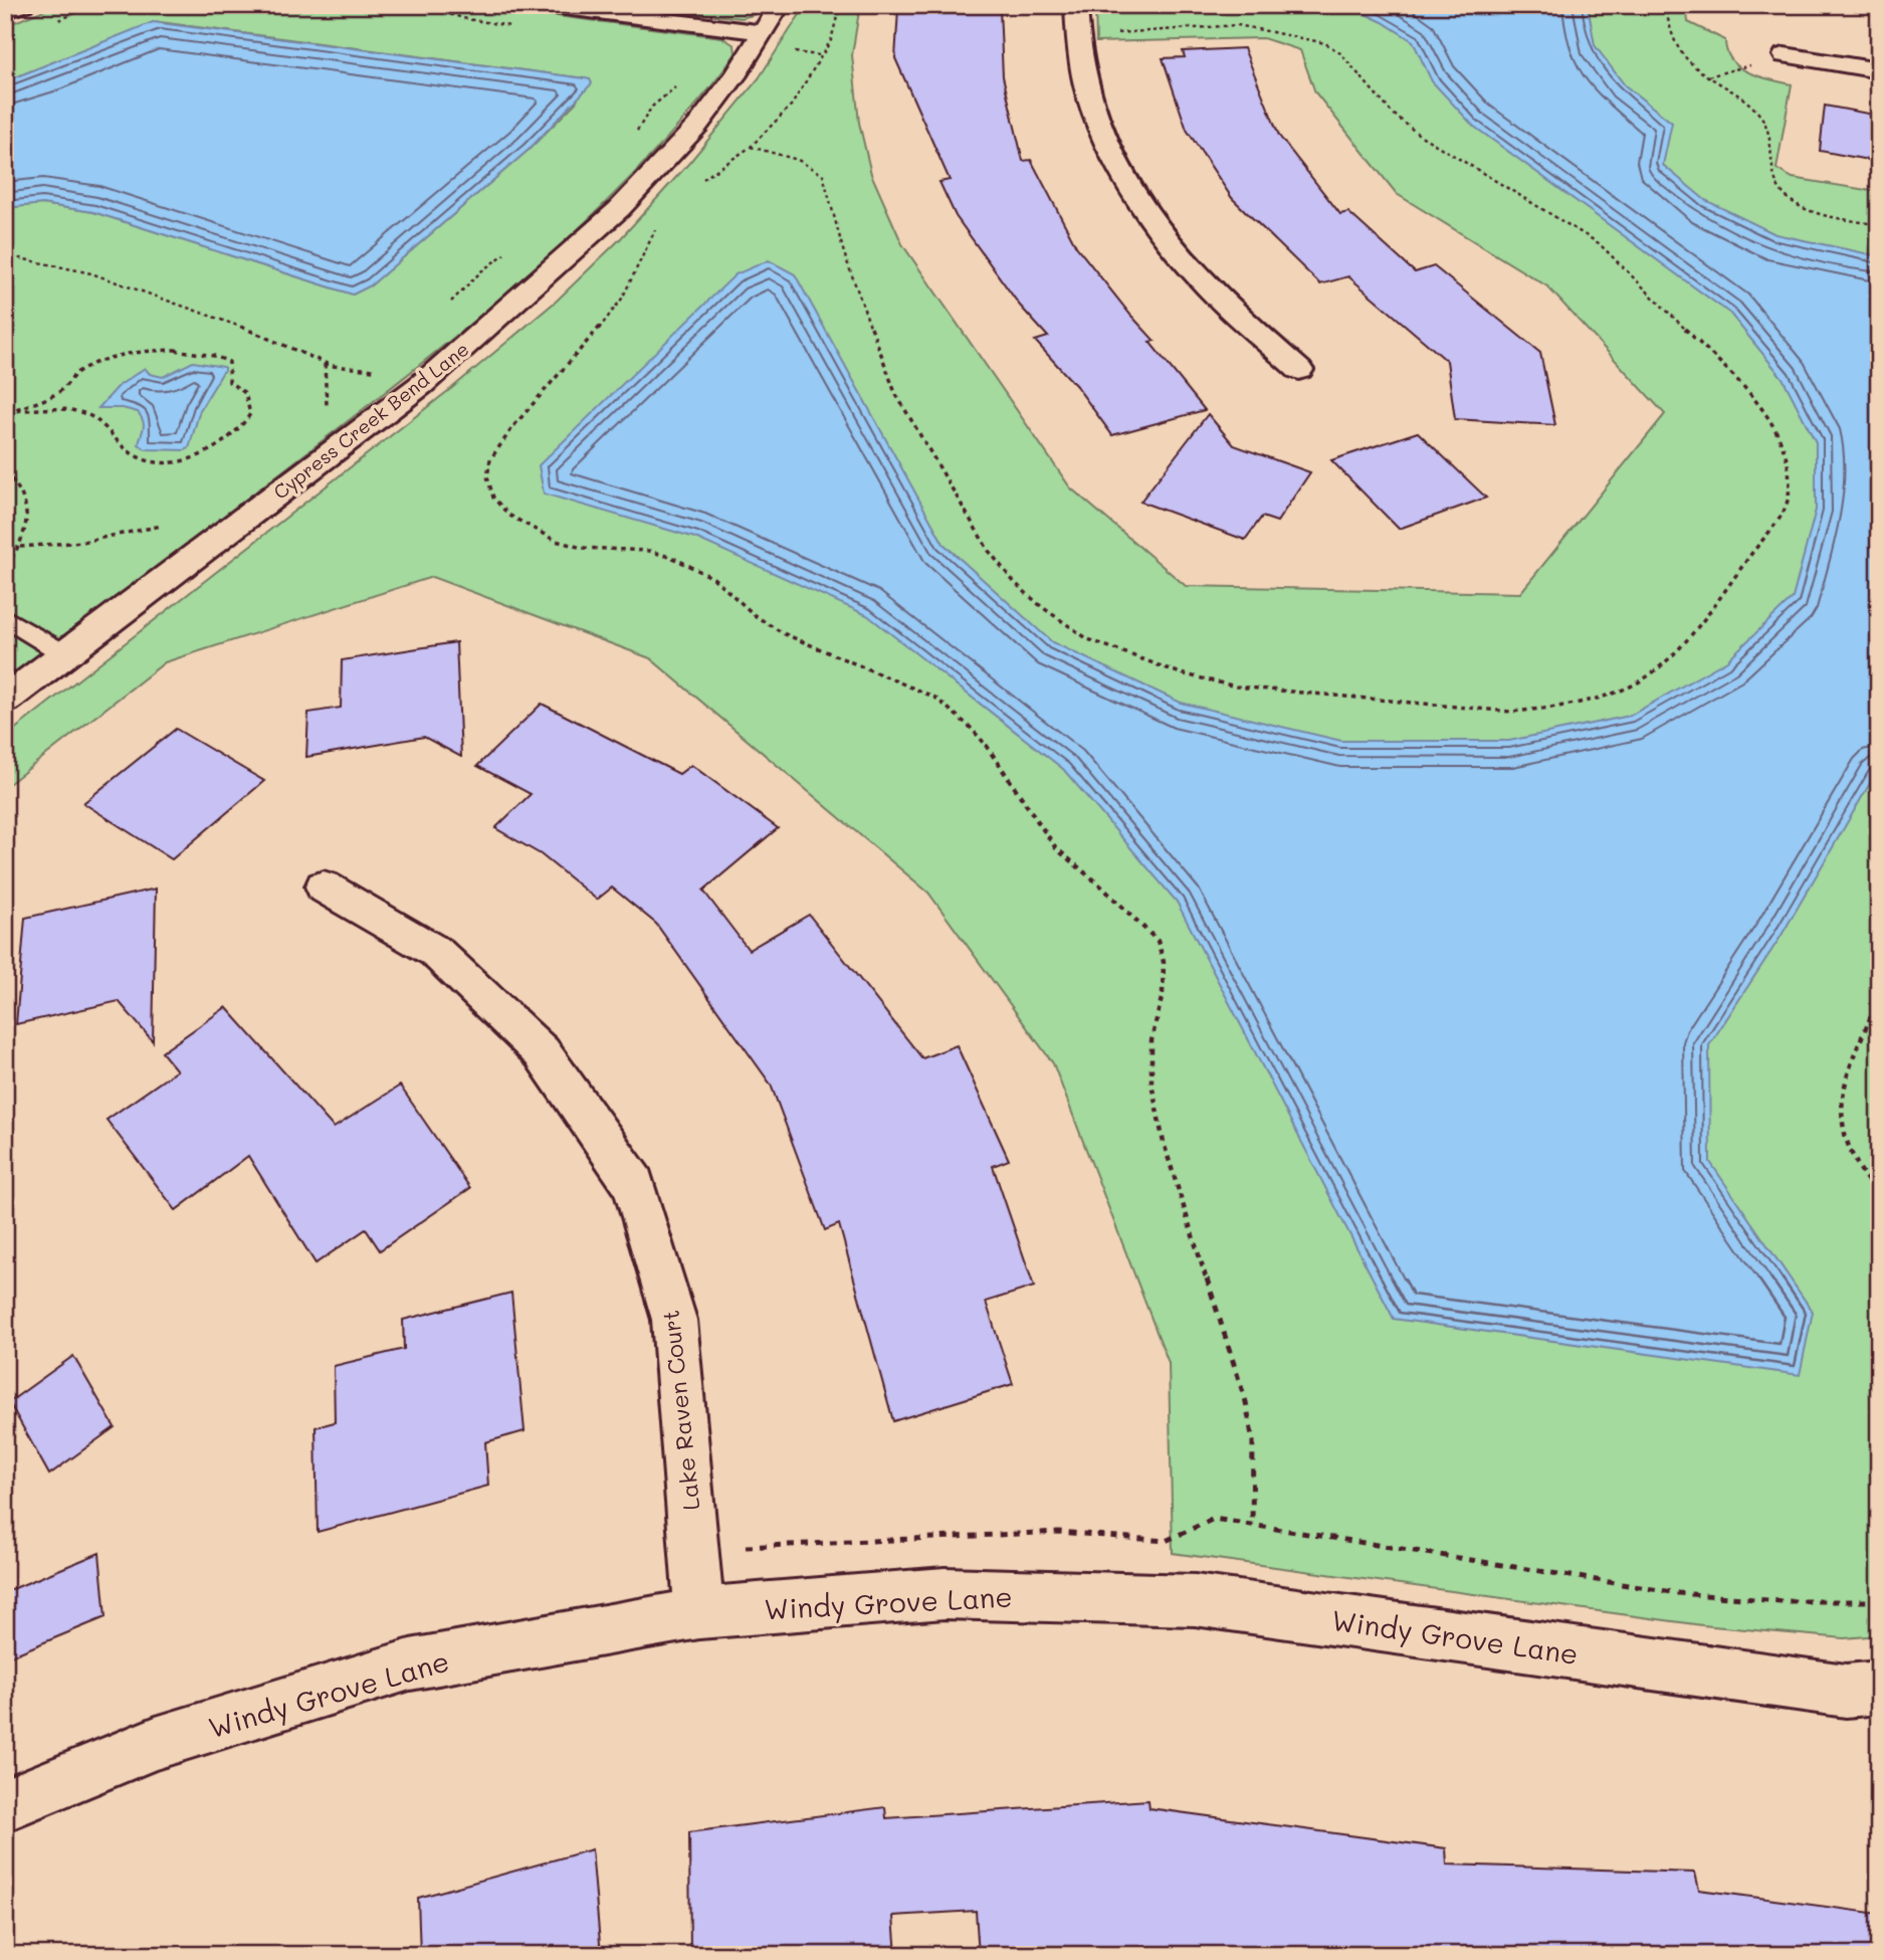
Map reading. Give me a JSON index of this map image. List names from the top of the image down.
{
  "streets": {
    "street": ["Cypress Creek Bend Lane", "Lake Raven Court", "Windy Grove Lane"]
  },
  "crossings": [
    ["Lake Raven Court", "Windy Grove Lane"]
  ]
}
